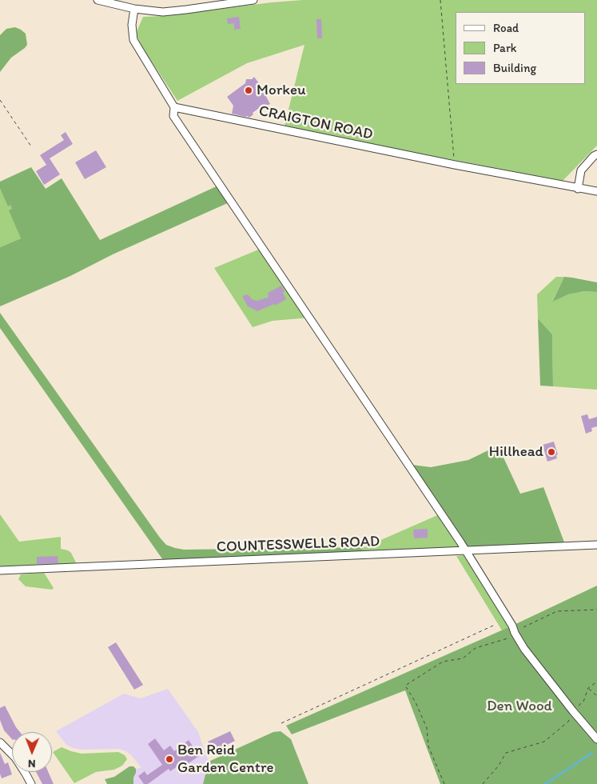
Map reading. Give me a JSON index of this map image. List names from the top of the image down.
{
  "streets": {
    "street": ["CRAIGTON ROAD", "COUNTESSWELLS ROAD"]
  },
  "parks": ["Den Wood"],
  "places": ["Morkeu", "Hillhead", "Ben Reid Garden Centre"],
  "legend": ["Road", "Park", "Building"],
  "north": "bottom"
}
